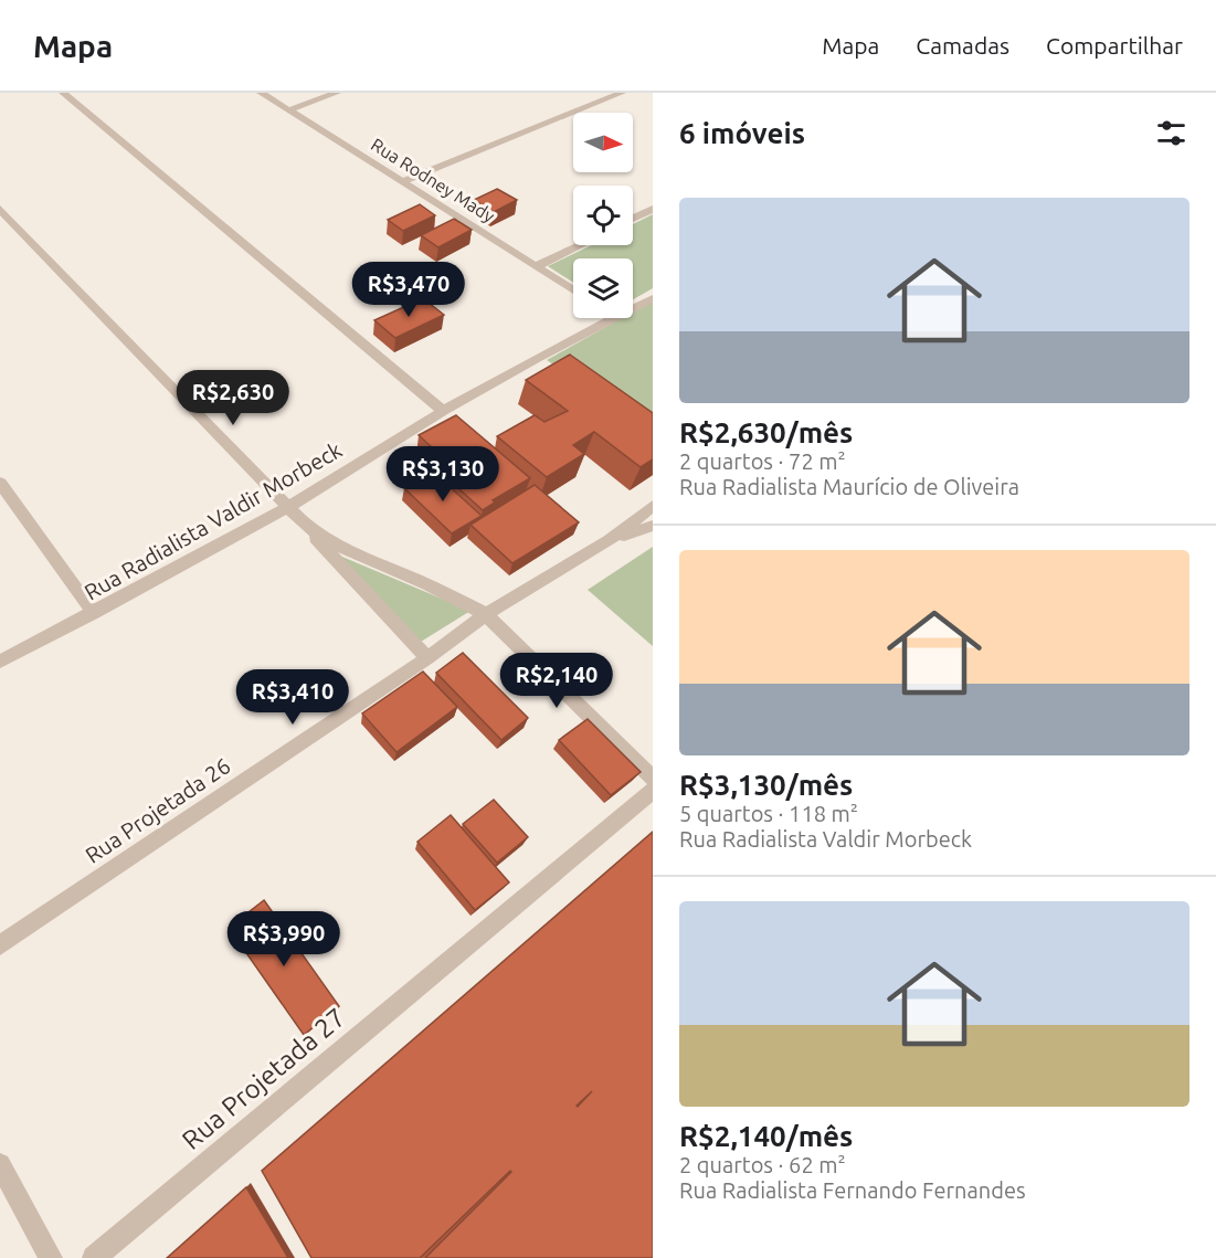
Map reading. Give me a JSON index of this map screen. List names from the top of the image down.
{
  "streets": {
    "street": [
      "Rua Rodney Mady",
      "Rua Radialista Valdir Morbeck",
      "Rua Projetada 26",
      "Rua Projetada 27"
    ]
  },
  "north": "right",
  "page": {
    "header": "Mapa",
    "nav": ["Mapa", "Camadas", "Compartilhar"],
    "heading": "6 imóveis",
    "list": [
      {
        "name": "R$2,630/mês",
        "note": "2 quartos · 72 m² · Rua Radialista Maurício de Oliveira"
      },
      {
        "name": "R$3,130/mês",
        "note": "5 quartos · 118 m² · Rua Radialista Valdir Morbeck"
      },
      {
        "name": "R$2,140/mês",
        "note": "2 quartos · 62 m² · Rua Radialista Fernando Fernandes"
      }
    ],
    "price": [
      "R$3,470",
      "R$2,630",
      "R$3,130",
      "R$2,140",
      "R$3,410",
      "R$3,990"
    ]
  }
}
